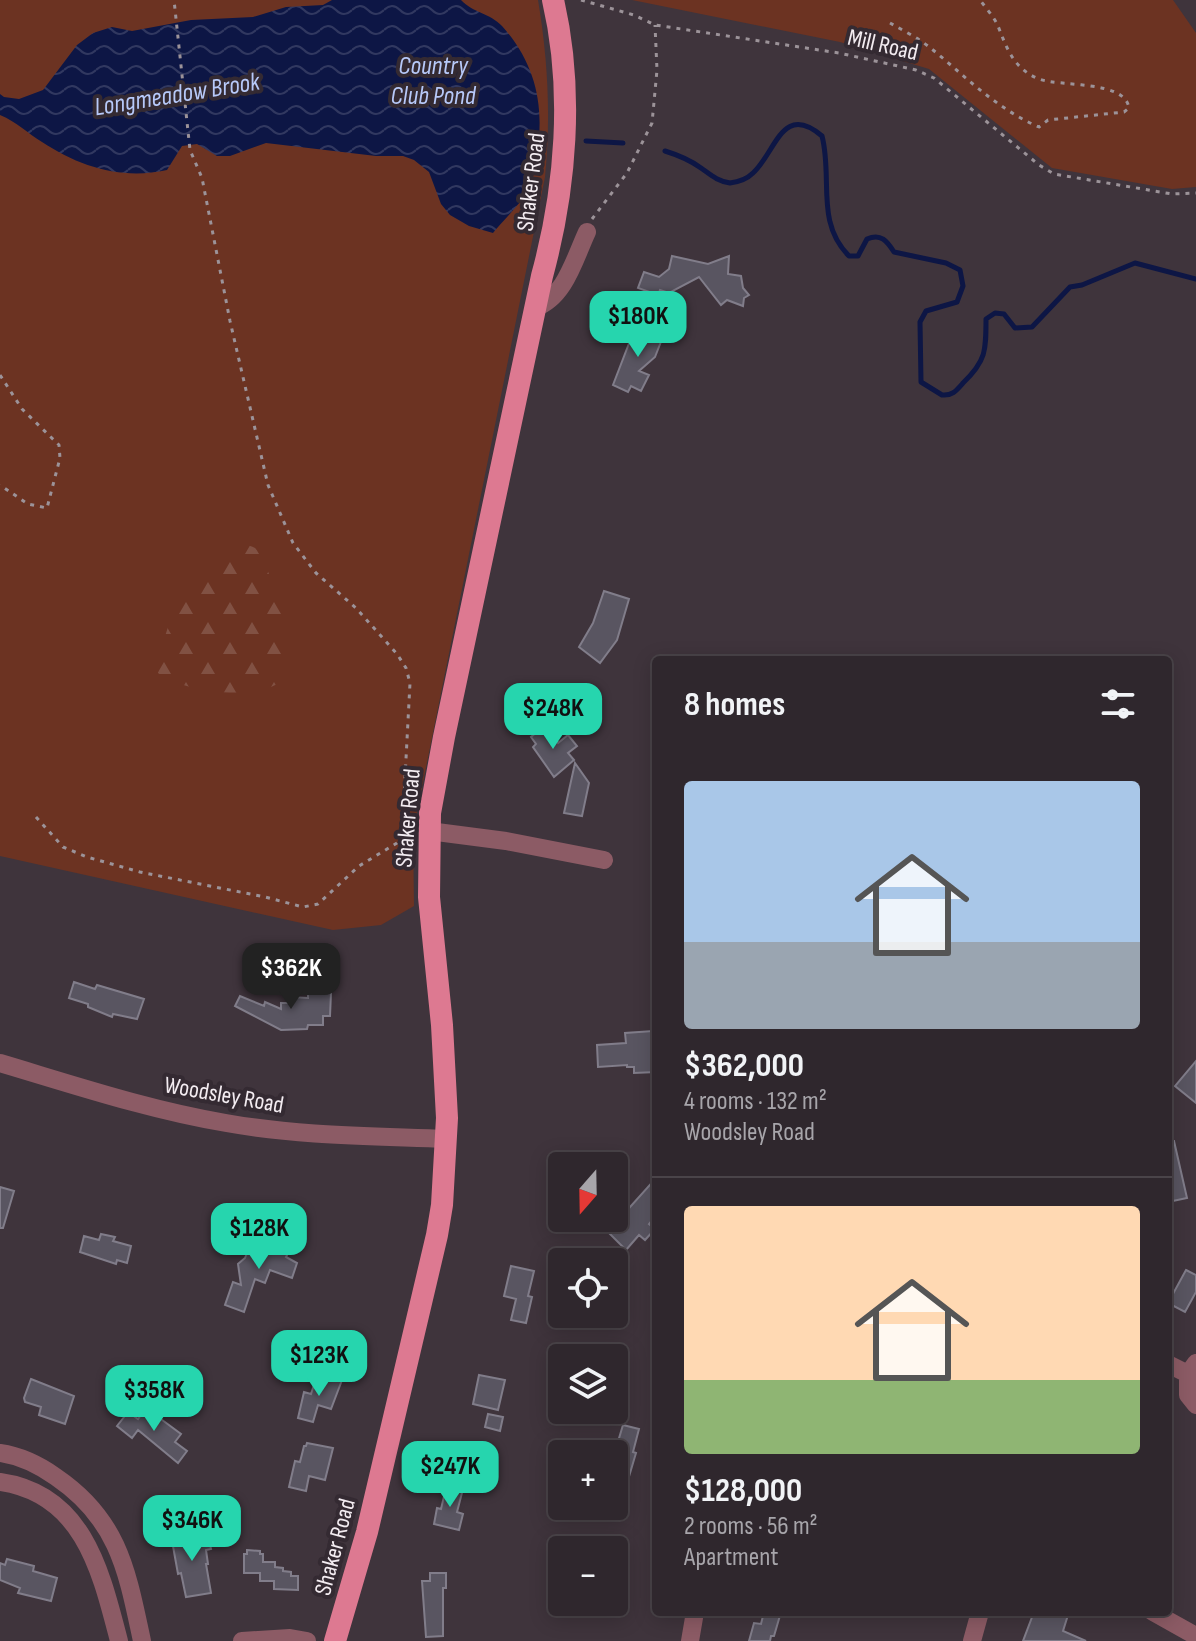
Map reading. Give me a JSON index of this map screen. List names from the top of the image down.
{
  "streets": {
    "main road": ["Shaker Road"],
    "street": ["Woodsley Road"],
    "path": ["Mill Road"]
  },
  "crossings": [
    ["Shaker Road", "Woodsley Road"]
  ],
  "water": ["Country Club Pond", "Longmeadow Brook"],
  "north": "bottom",
  "page": {
    "price": [
      "$180K",
      "$248K",
      "$362K",
      "$128K",
      "$123K",
      "$358K",
      "$247K",
      "$346K"
    ],
    "heading": "8 homes",
    "list": [
      {
        "name": "$362,000",
        "note": "4 rooms · 132 m² · Woodsley Road"
      },
      {
        "name": "$128,000",
        "note": "2 rooms · 56 m² · Apartment"
      }
    ],
    "map_buttons": ["+", "−"]
  }
}
